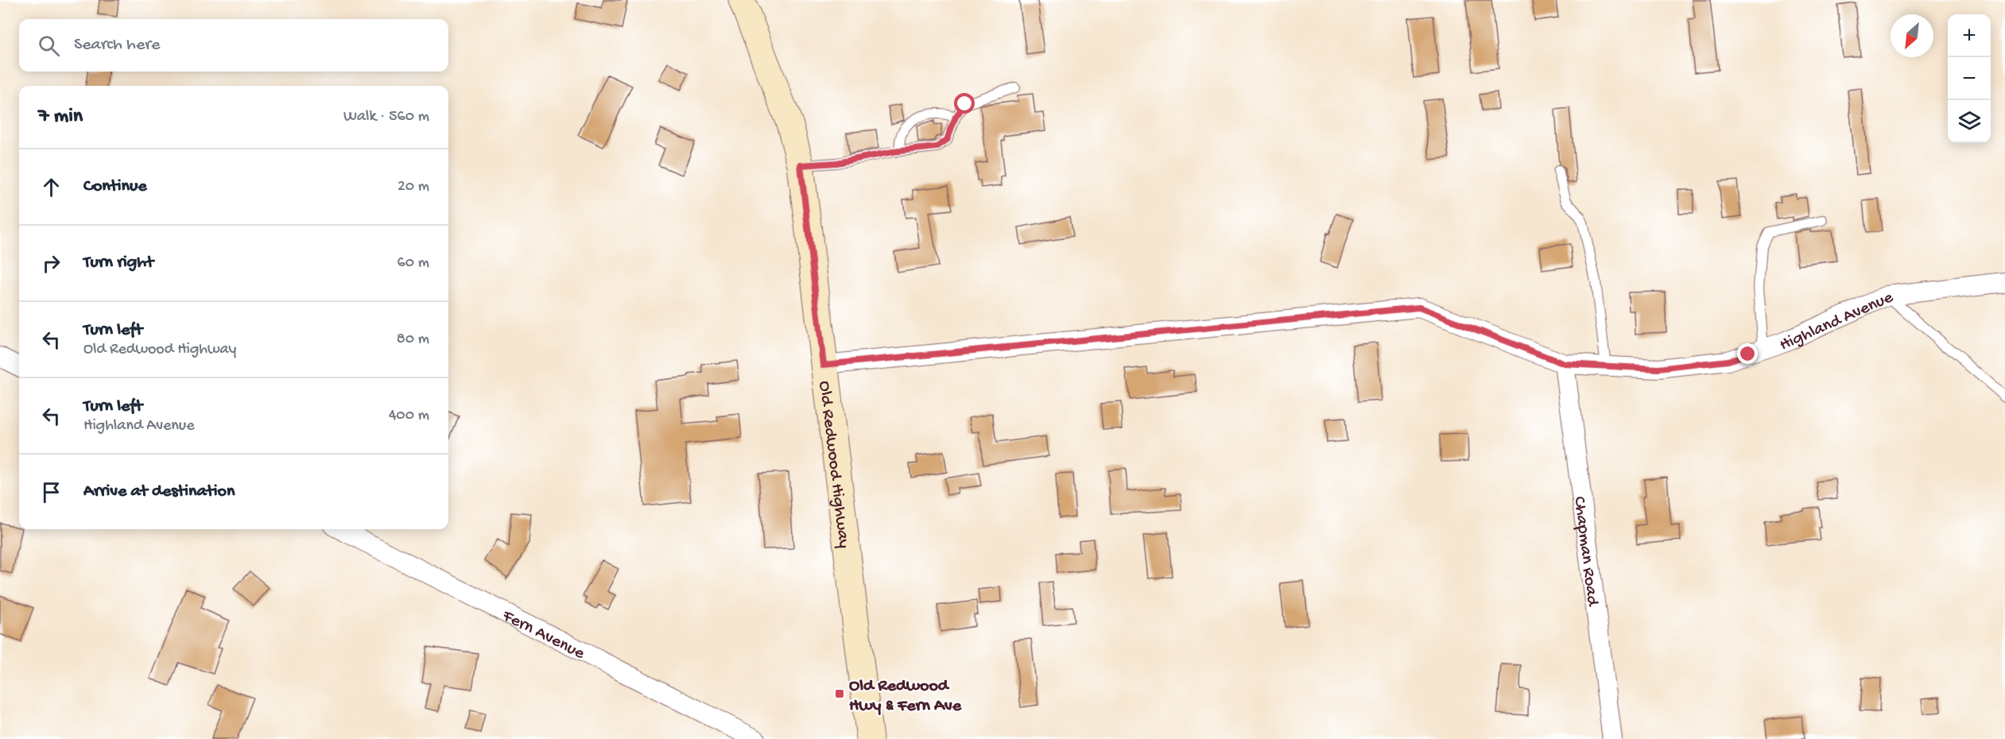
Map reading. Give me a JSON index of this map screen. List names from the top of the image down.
{
  "streets": {
    "main road": ["Old Redwood Highway"],
    "street": ["Highland Avenue", "Chapman Road", "Fern Avenue"]
  },
  "crossings": [
    ["Highland Avenue", "Old Redwood Highway"],
    ["Highland Avenue", "Chapman Road"]
  ],
  "places": {
    "transit": ["Old Redwood Hwy & Fern Ave"]
  },
  "north": "bottom left",
  "page": {
    "map_buttons": ["+", "−"],
    "search": "Search here",
    "heading": ["7 min", "Walk · 560 m"],
    "list": [
      ["Continue", "20 m"],
      ["Turn right", "60 m"],
      ["Turn left", "Old Redwood Highway", "80 m"],
      ["Turn left", "Highland Avenue", "400 m"],
      "Arrive at destination"
    ]
  }
}
